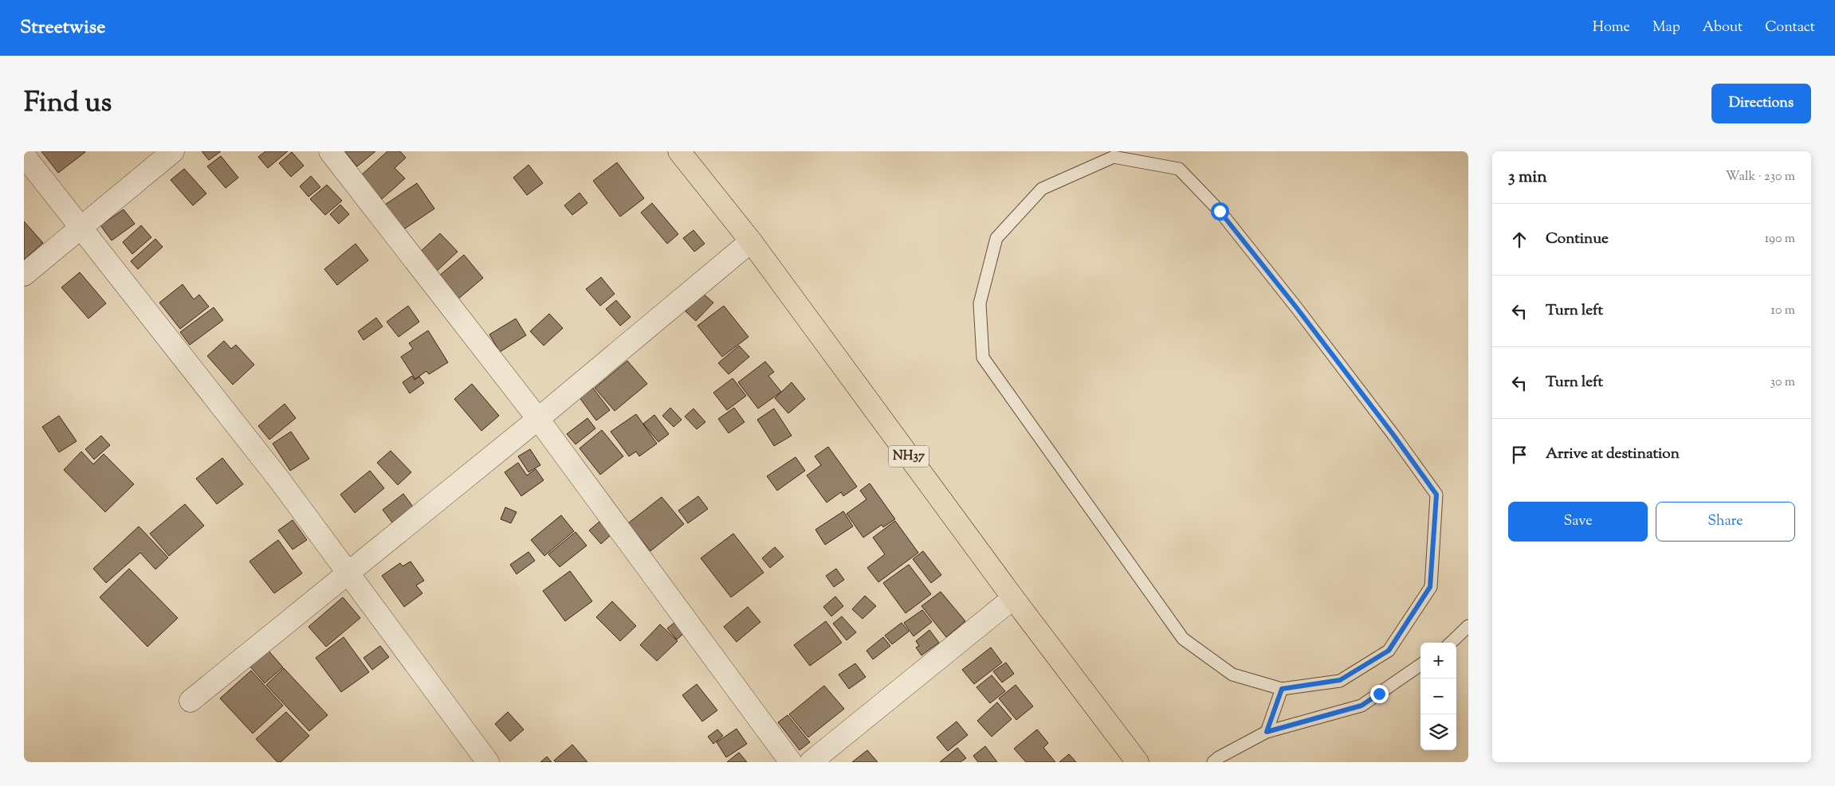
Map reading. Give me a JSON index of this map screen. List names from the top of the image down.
{
  "streets": {
    "highway": ["NH37"]
  },
  "page": {
    "header": "Streetwise",
    "nav": [
      "Home",
      "Map",
      "About",
      "Contact"
    ],
    "title": "Find us",
    "buttons": [
      "Directions",
      ["Save", "Share"]
    ],
    "heading": ["3 min", "Walk · 230 m"],
    "list": [
      ["Continue", "190 m"],
      ["Turn left", "10 m"],
      ["Turn left", "30 m"],
      "Arrive at destination"
    ],
    "map_buttons": ["+", "−"]
  }
}
